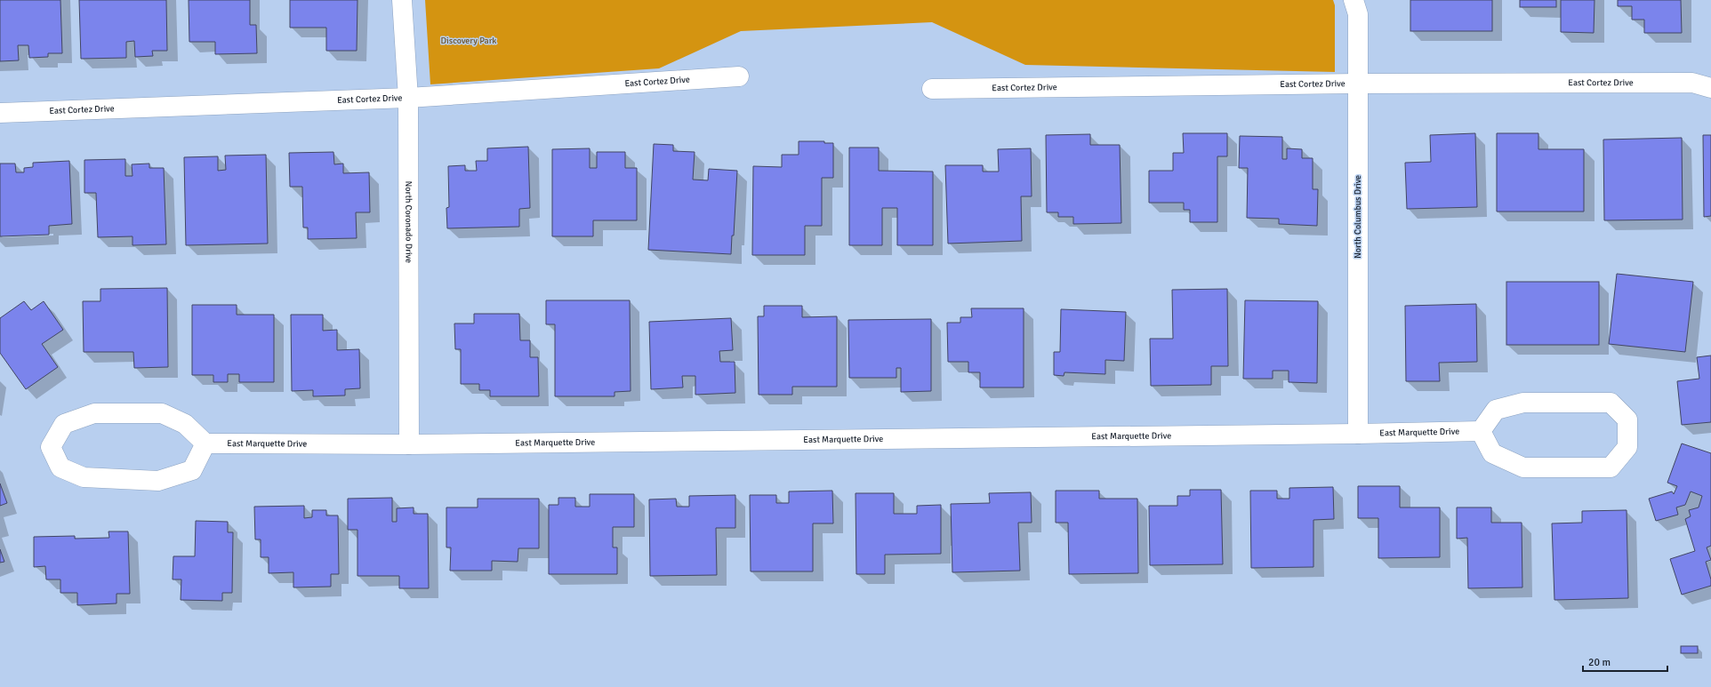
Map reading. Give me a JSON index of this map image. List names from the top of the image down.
{
  "streets": {
    "street": [
      "East Cortez Drive",
      "North Columbus Drive",
      "North Coronado Drive",
      "East Marquette Drive"
    ]
  },
  "crossings": [
    ["East Cortez Drive", "North Columbus Drive"],
    ["East Cortez Drive", "North Coronado Drive"],
    ["North Columbus Drive", "East Marquette Drive"],
    ["North Coronado Drive", "East Marquette Drive"]
  ],
  "parks": ["Discovery Park"],
  "scale_bar": "20 m"
}
